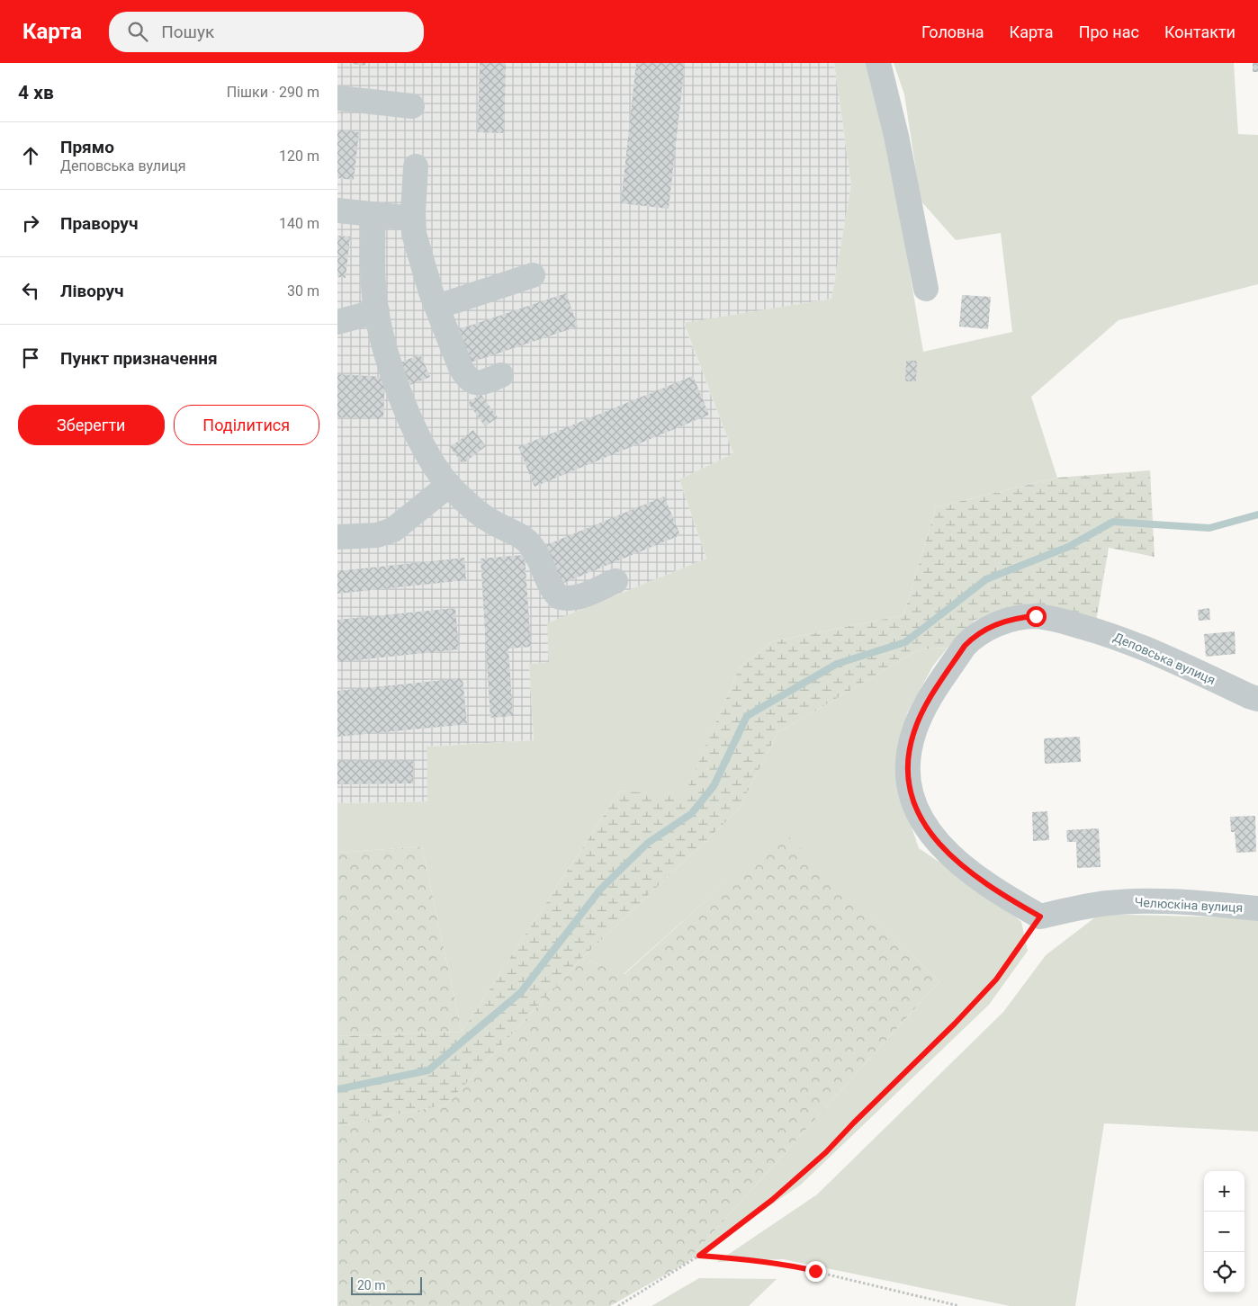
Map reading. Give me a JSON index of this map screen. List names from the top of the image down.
{
  "streets": {
    "street": ["Деповська вулиця", "Челюскіна вулиця"]
  },
  "crossings": [
    ["Деповська вулиця", "Челюскіна вулиця"]
  ],
  "scale_bar": "20 m",
  "page": {
    "header": "Карта",
    "search": "Пошук",
    "nav": [
      "Головна",
      "Карта",
      "Про нас",
      "Контакти"
    ],
    "heading": ["4 хв", "Пішки · 290 m"],
    "list": [
      ["Прямо", "Деповська вулиця", "120 m"],
      ["Праворуч", "140 m"],
      ["Ліворуч", "30 m"],
      "Пункт призначення"
    ],
    "buttons": ["Зберегти", "Поділитися"],
    "map_buttons": ["+", "−"],
    "scale": "20 m"
  }
}
